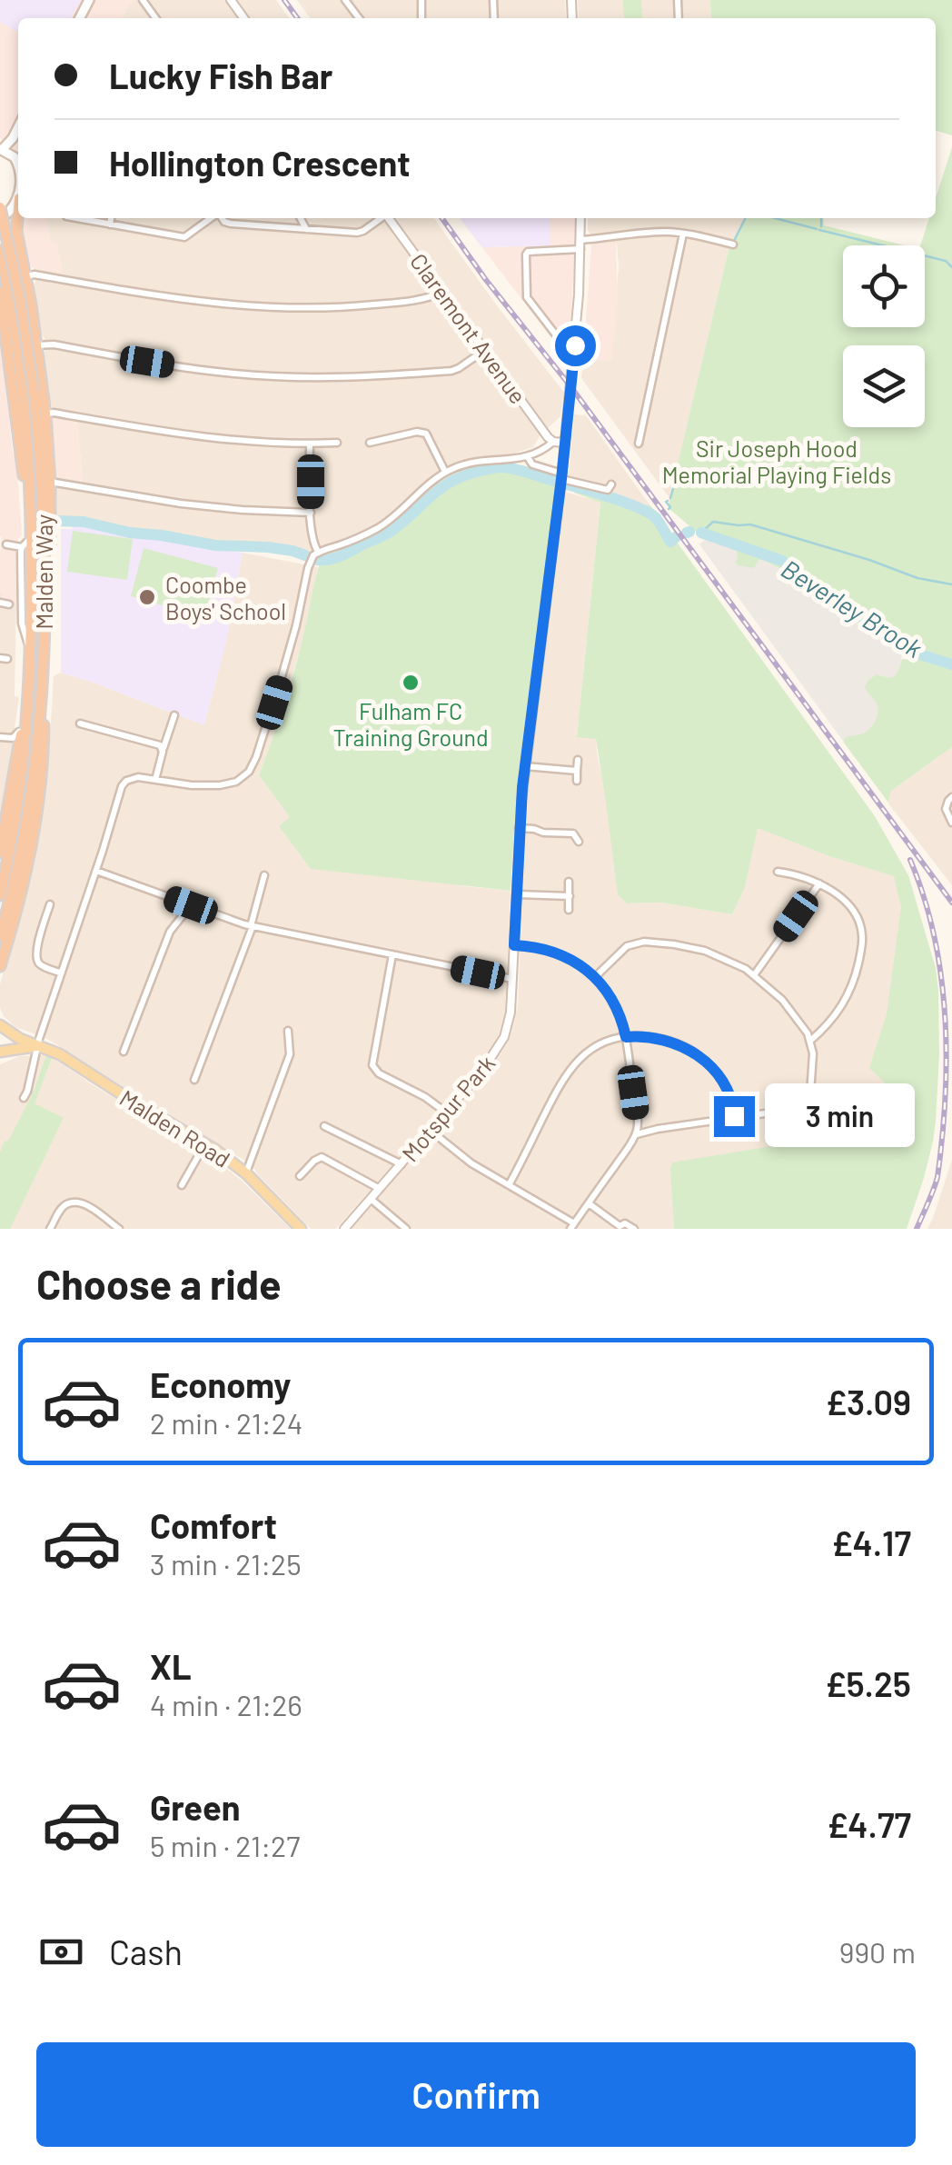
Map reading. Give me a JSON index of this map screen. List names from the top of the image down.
{
  "streets": {
    "highway": ["Malden Way"],
    "main road": ["Malden Road"],
    "street": ["Claremont Avenue", "Motspur Park"]
  },
  "water": ["Beverley Brook"],
  "parks": ["Sir Joseph Hood Memorial Playing Fields"],
  "places": ["Coombe Boys' School", "Fulham FC Training Ground"],
  "page": {
    "banner": ["Lucky Fish Bar", "Hollington Crescent"],
    "bubble": "3 min",
    "heading": "Choose a ride",
    "list": [
      {
        "name": "Economy",
        "note": "2 min · 21:24",
        "value": "£3.09"
      },
      {
        "name": "Comfort",
        "note": "3 min · 21:25",
        "value": "£4.17"
      },
      {
        "name": "XL",
        "note": "4 min · 21:26",
        "value": "£5.25"
      },
      {
        "name": "Green",
        "note": "5 min · 21:27",
        "value": "£4.77"
      }
    ],
    "pay": ["Cash", "990 m"],
    "buttons": "Confirm"
  }
}
